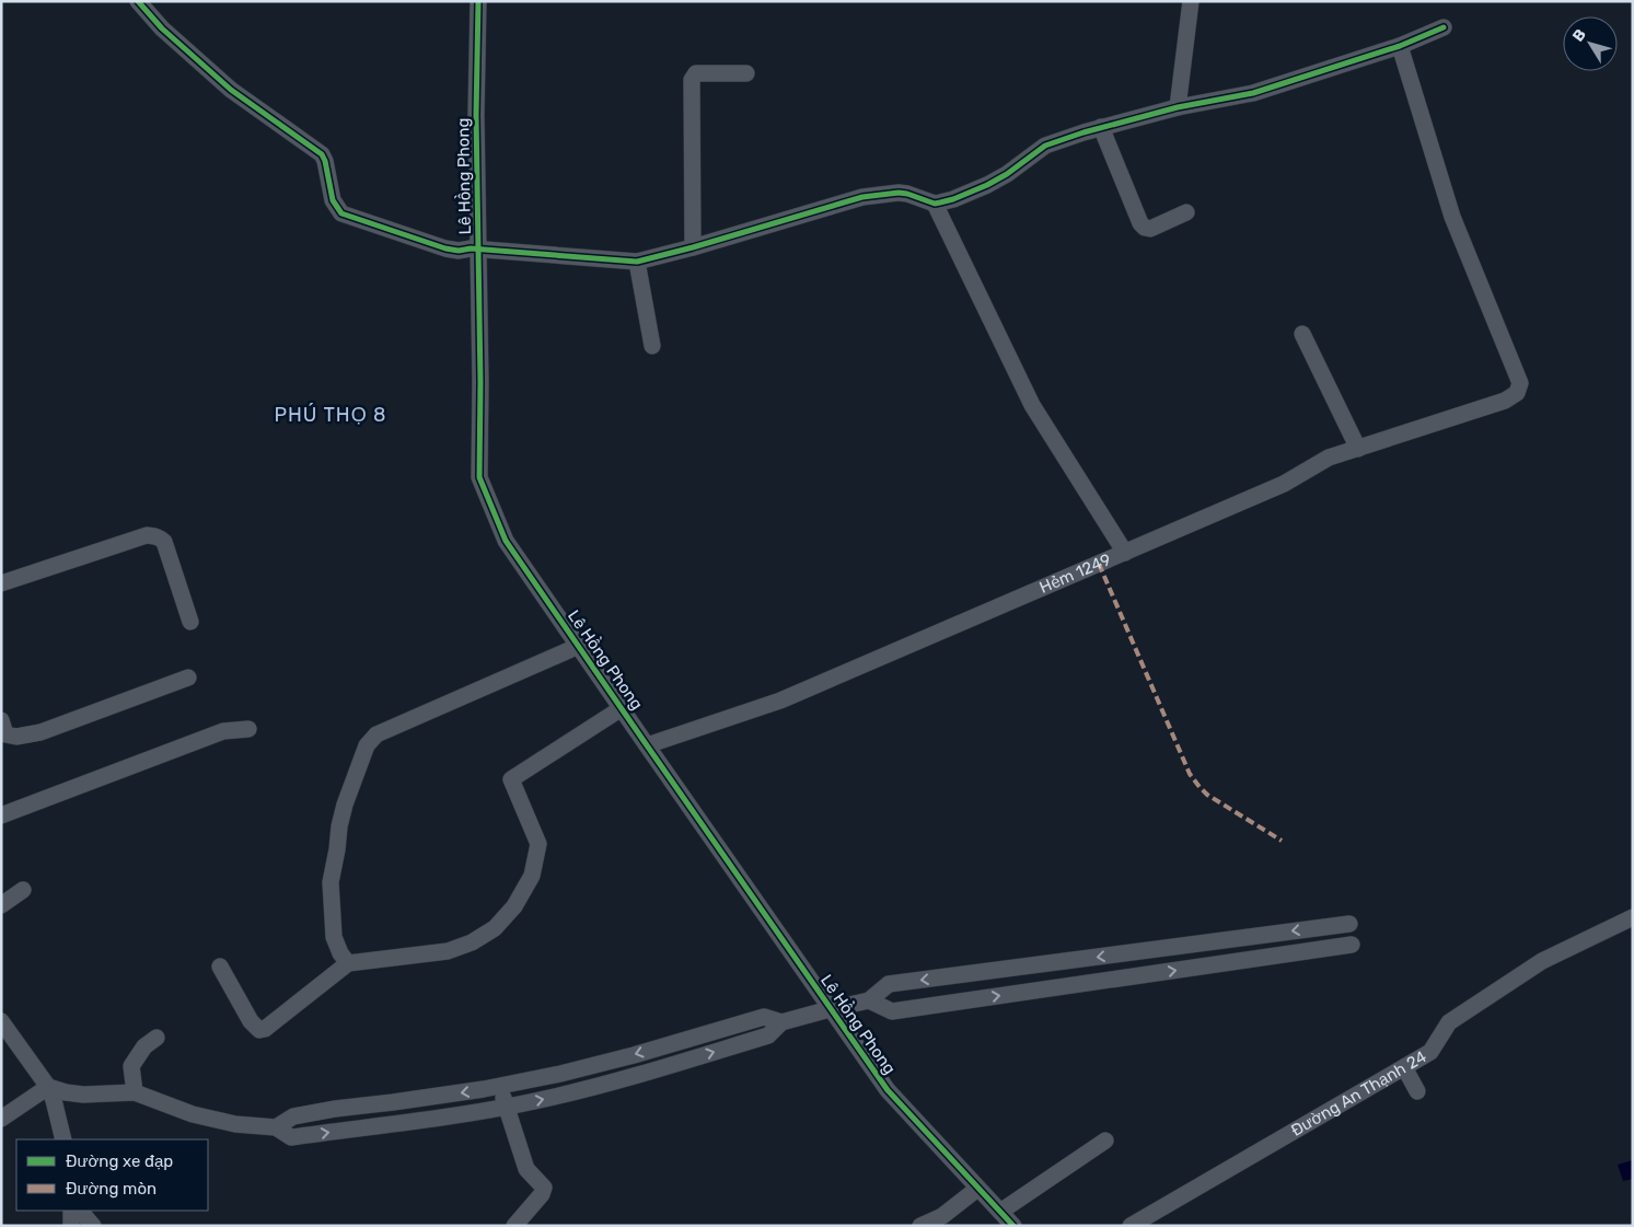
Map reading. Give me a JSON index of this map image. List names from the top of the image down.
{
  "streets": {
    "street": ["Lê Hồng Phong", "Hẻm 1249", "Đường An Thạnh 24"]
  },
  "crossings": [
    ["Lê Hồng Phong", "Hẻm 1249"]
  ],
  "districts": ["PHÚ THỌ 8"],
  "legend": ["Đường xe đạp", "Đường mòn"],
  "north": "top left"
}
